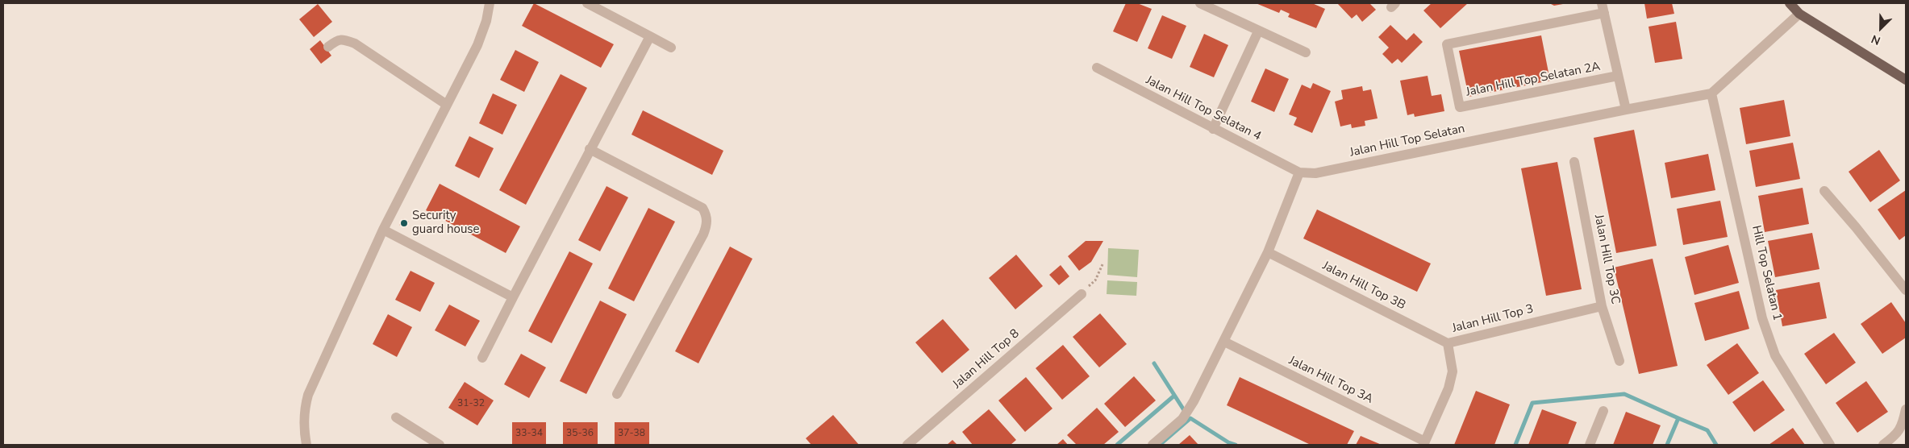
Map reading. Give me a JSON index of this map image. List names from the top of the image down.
{
  "streets": {
    "street": [
      "Jalan Hill Top Selatan 2A",
      "Jalan Hill Top Selatan 4",
      "Jalan Hill Top Selatan",
      "Jalan Hill Top 3C",
      "Hill Top Selatan 1",
      "Jalan Hill Top 3B",
      "Jalan Hill Top 3",
      "Jalan Hill Top 8",
      "Jalan Hill Top 3A"
    ]
  },
  "crossings": [
    ["Jalan Hill Top Selatan 4", "Jalan Hill Top Selatan"],
    ["Jalan Hill Top Selatan", "Hill Top Selatan 1"],
    ["Jalan Hill Top 3C", "Jalan Hill Top 3"],
    ["Jalan Hill Top 3B", "Jalan Hill Top 3"],
    ["Jalan Hill Top 3", "Jalan Hill Top 3A"]
  ],
  "places": ["Security guard house"],
  "house_numbers": [
    "31-32",
    "33-34",
    "35-36",
    "37-38"
  ],
  "north": "bottom left"
}
